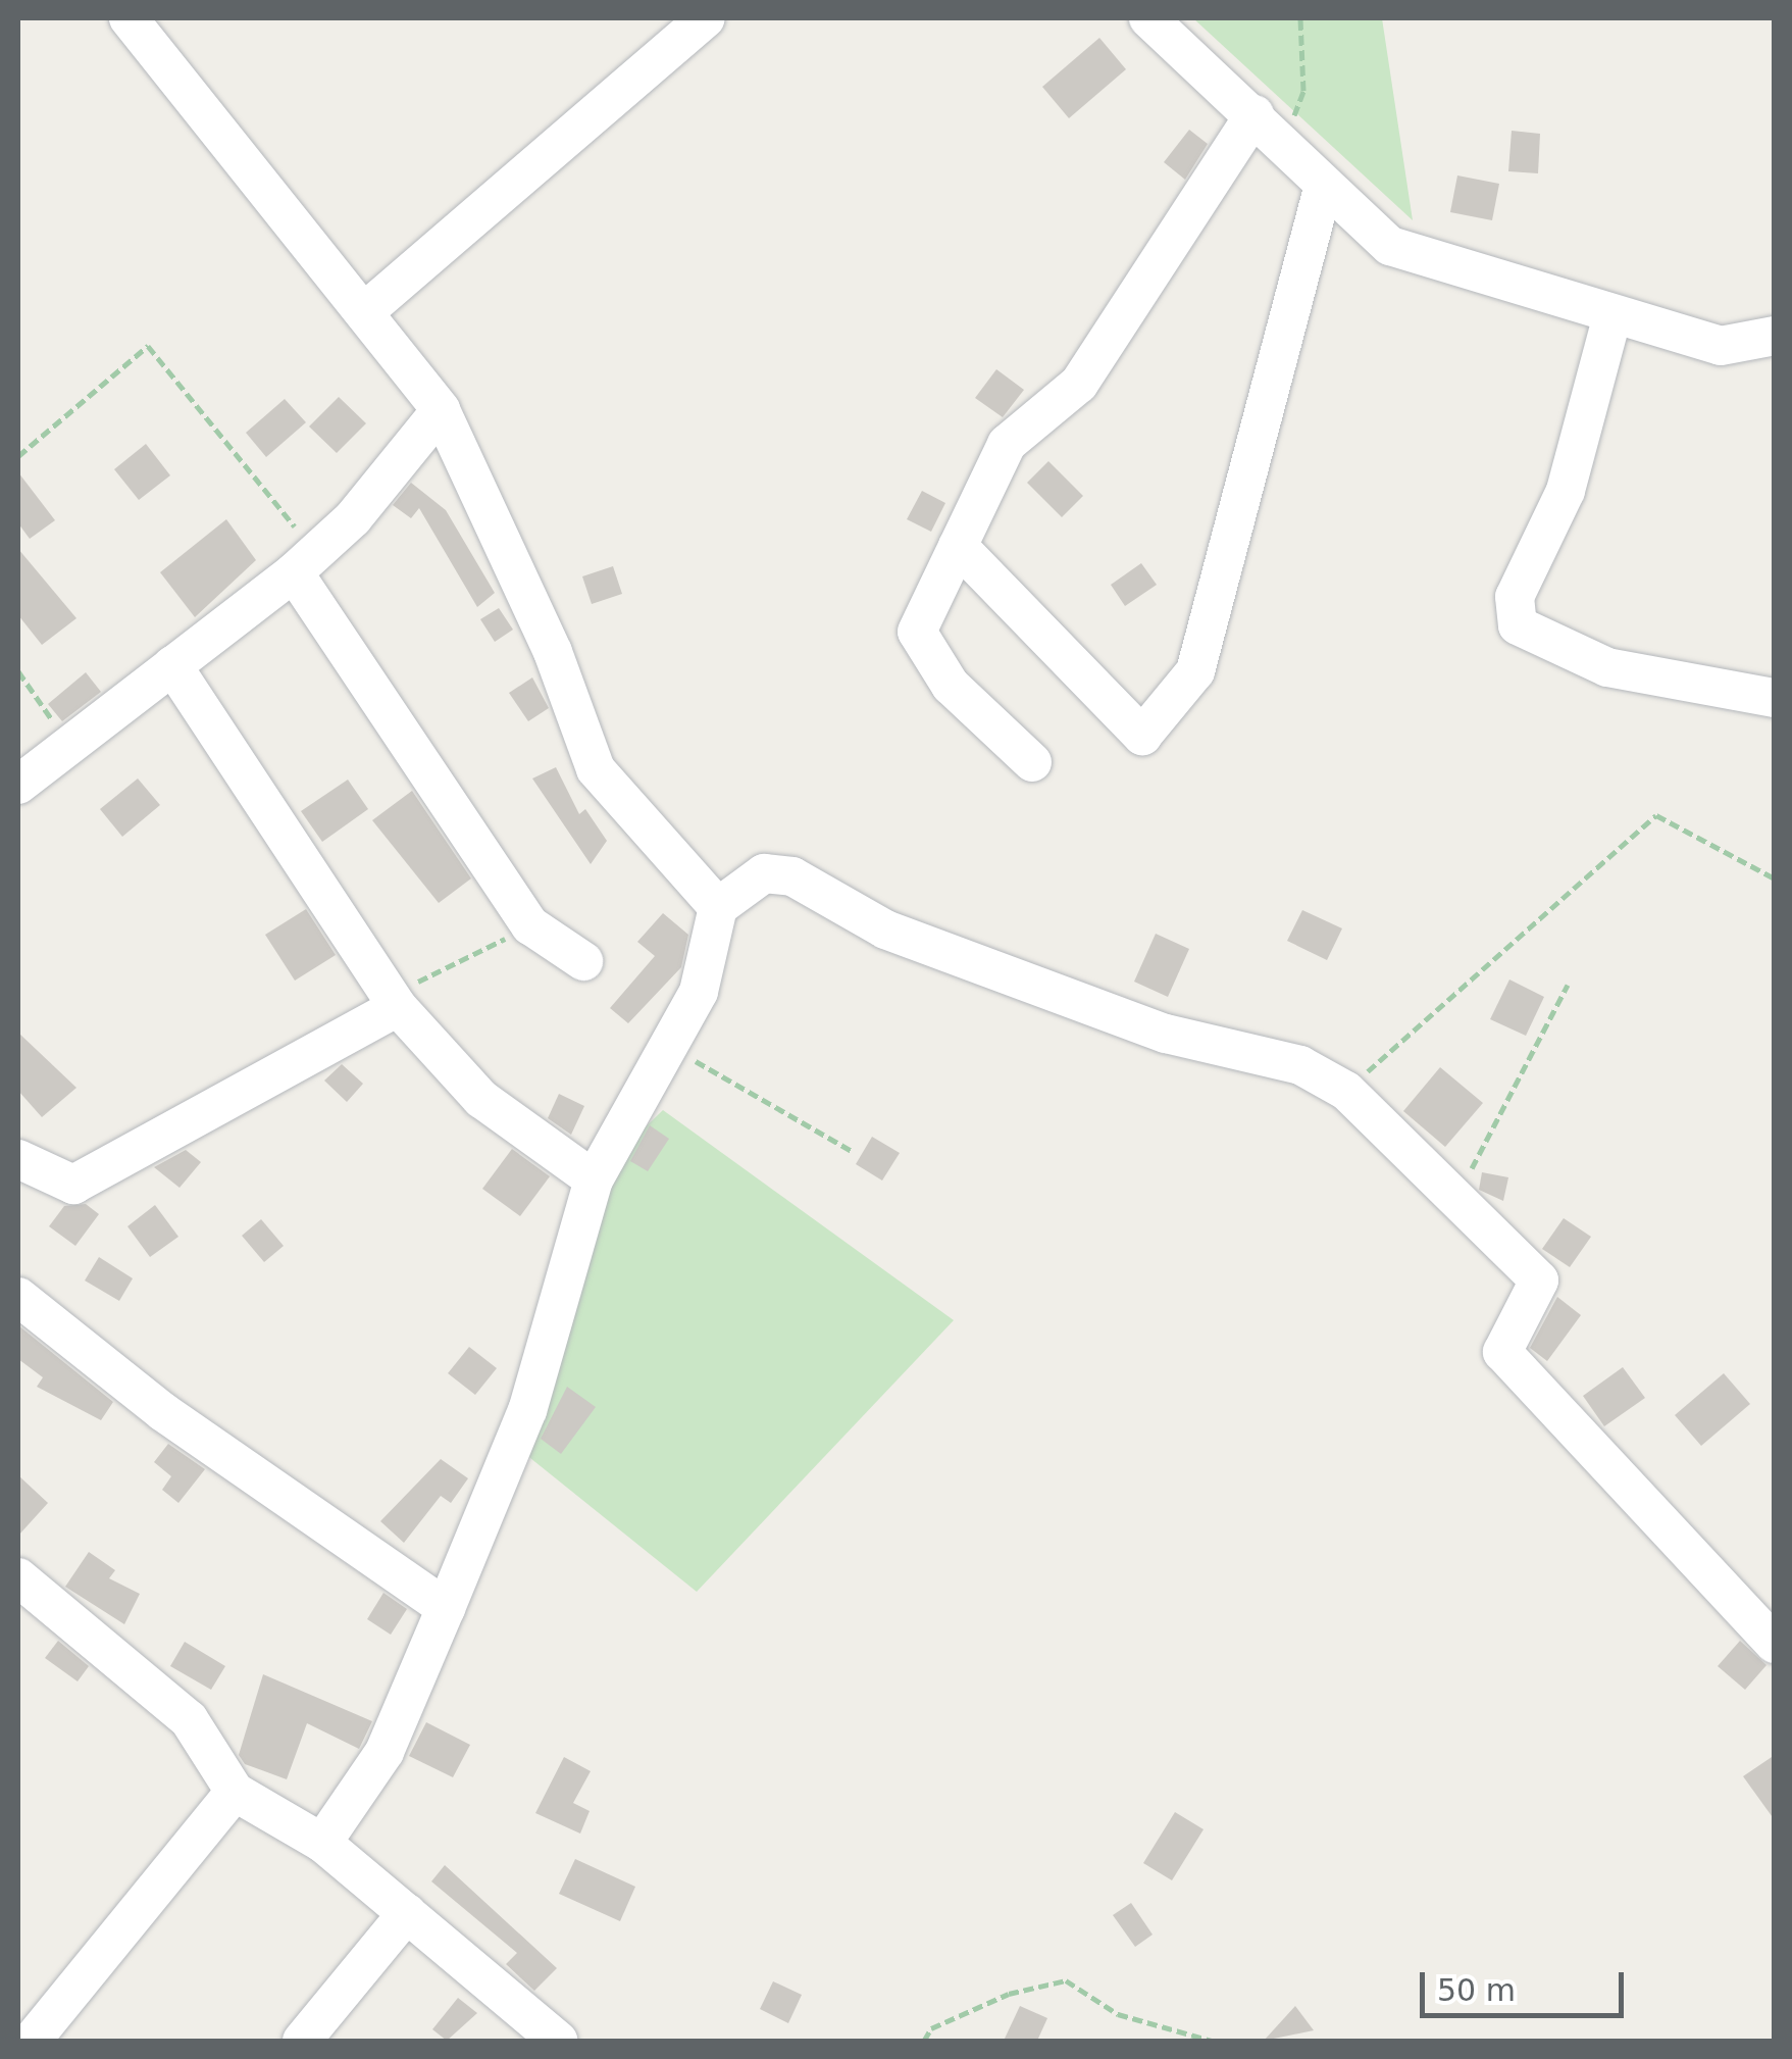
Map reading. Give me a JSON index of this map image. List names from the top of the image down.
{
  "scale_bar": "50 m"
}
